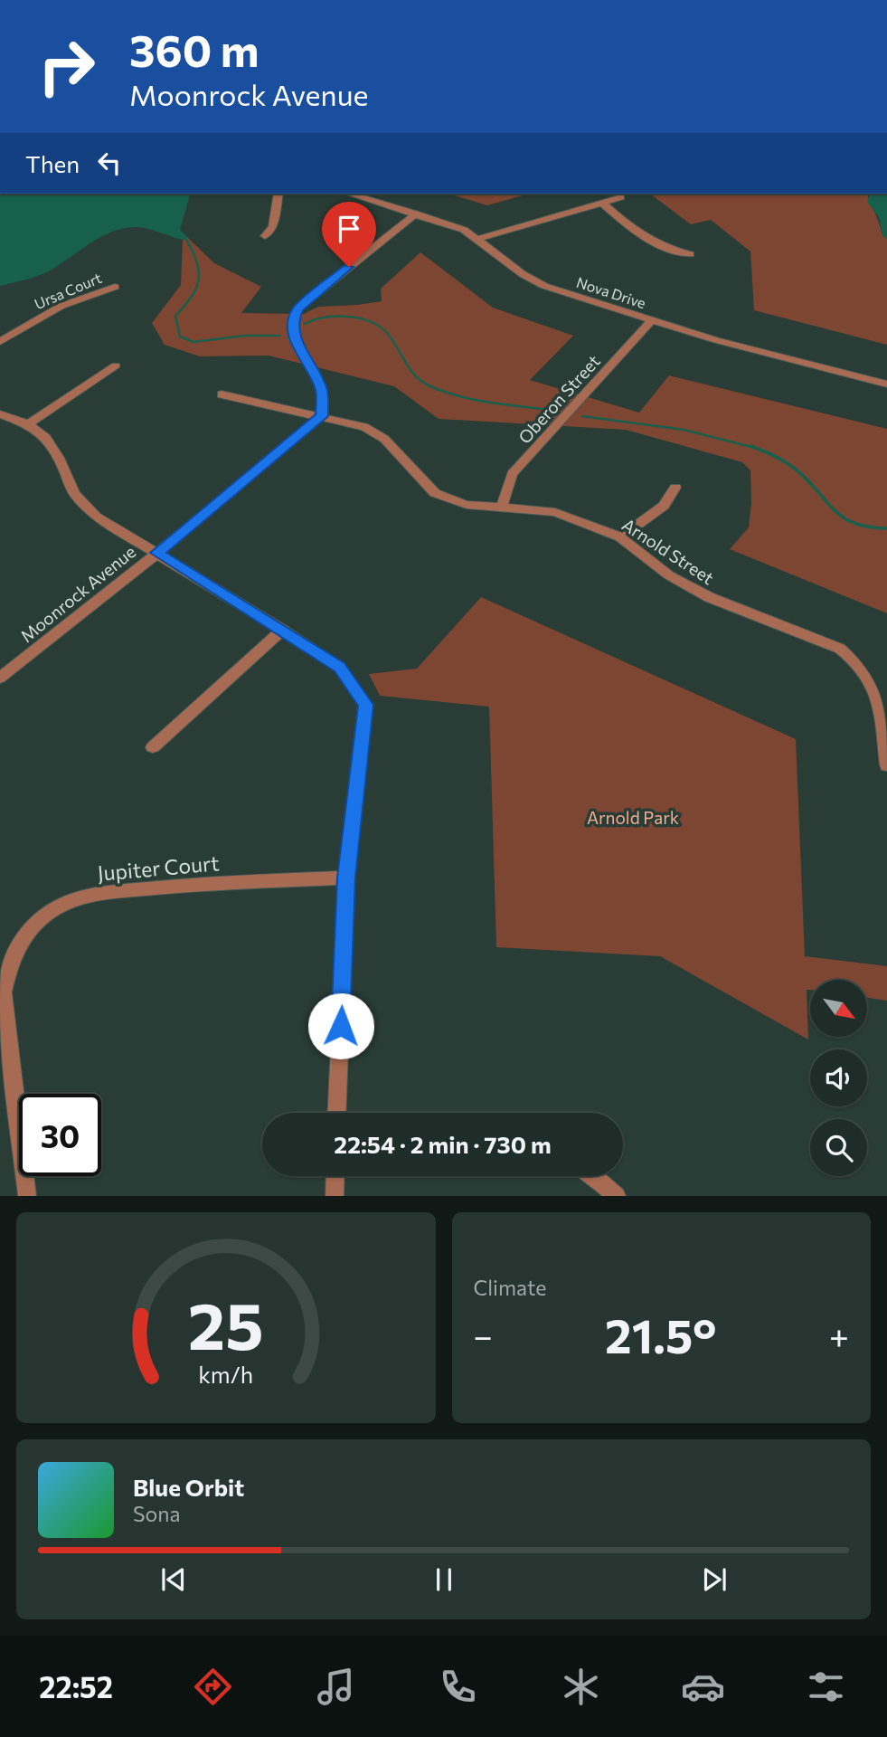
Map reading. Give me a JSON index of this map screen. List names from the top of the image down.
{
  "streets": {
    "street": [
      "Ursa Court",
      "Nova Drive",
      "Oberon Street",
      "Arnold Street",
      "Moonrock Avenue",
      "Jupiter Court"
    ]
  },
  "crossings": [
    ["Nova Drive", "Oberon Street"],
    ["Oberon Street", "Arnold Street"],
    ["Arnold Street", "Moonrock Avenue"]
  ],
  "parks": ["Arnold Park"],
  "north": "bottom right",
  "page": {
    "turn": ["360 m", "Moonrock Avenue"],
    "then": "Then",
    "limit": "30",
    "trip": "22:54 · 2 min · 730 m",
    "tile": "Climate",
    "heat": ["−", "21.5°", "+"],
    "song": ["Blue Orbit", "Sona"],
    "tabs": "22:52",
    "gauge": ["25", "km/h"]
  }
}
